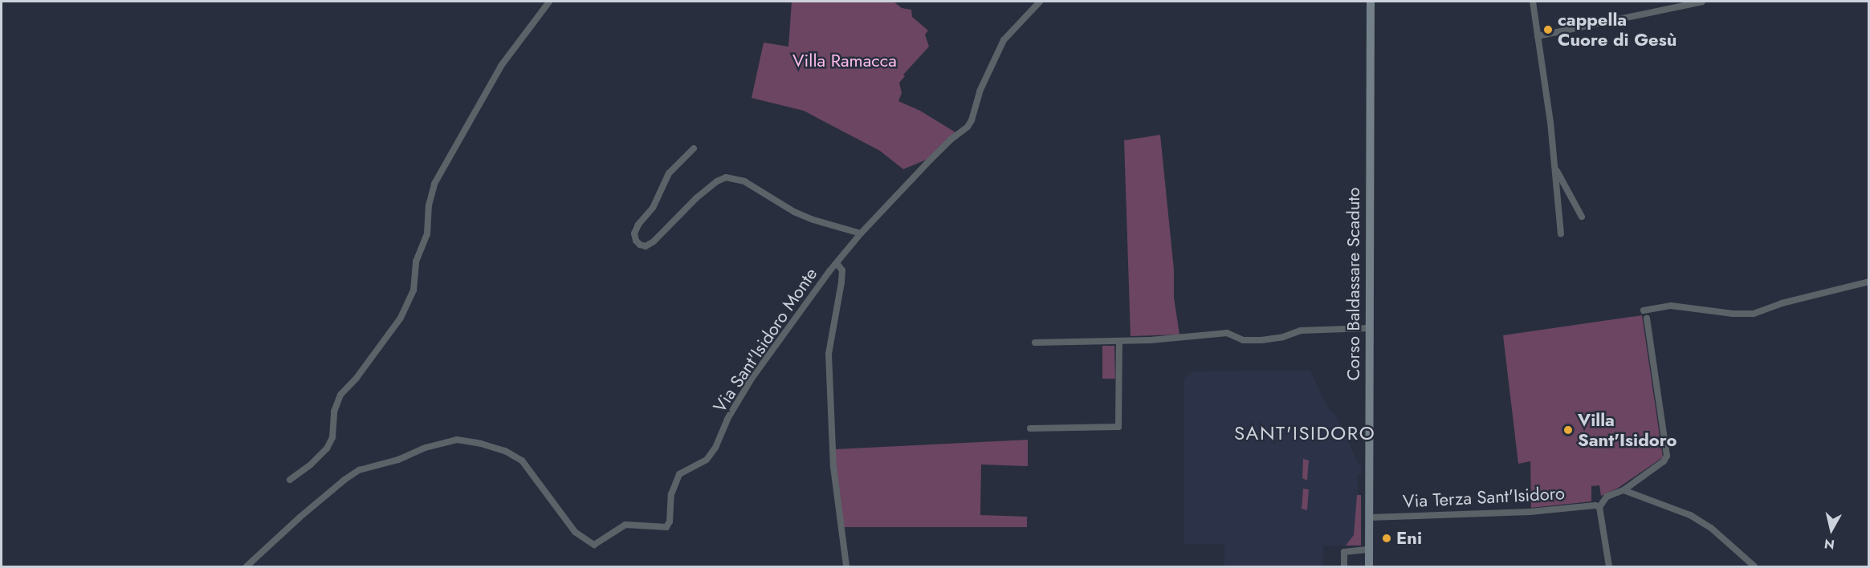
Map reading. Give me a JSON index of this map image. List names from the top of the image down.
{
  "streets": {
    "street": ["Corso Baldassare Scaduto", "Via Sant'Isidoro Monte", "Via Terza Sant'Isidoro"]
  },
  "crossings": [
    ["Corso Baldassare Scaduto", "Via Terza Sant'Isidoro"]
  ],
  "districts": ["SANT'ISIDORO"],
  "parks": ["Villa Ramacca"],
  "places": ["cappella Cuore di Gesù", "Villa Sant'Isidoro", "Eni"],
  "north": "bottom"
}
